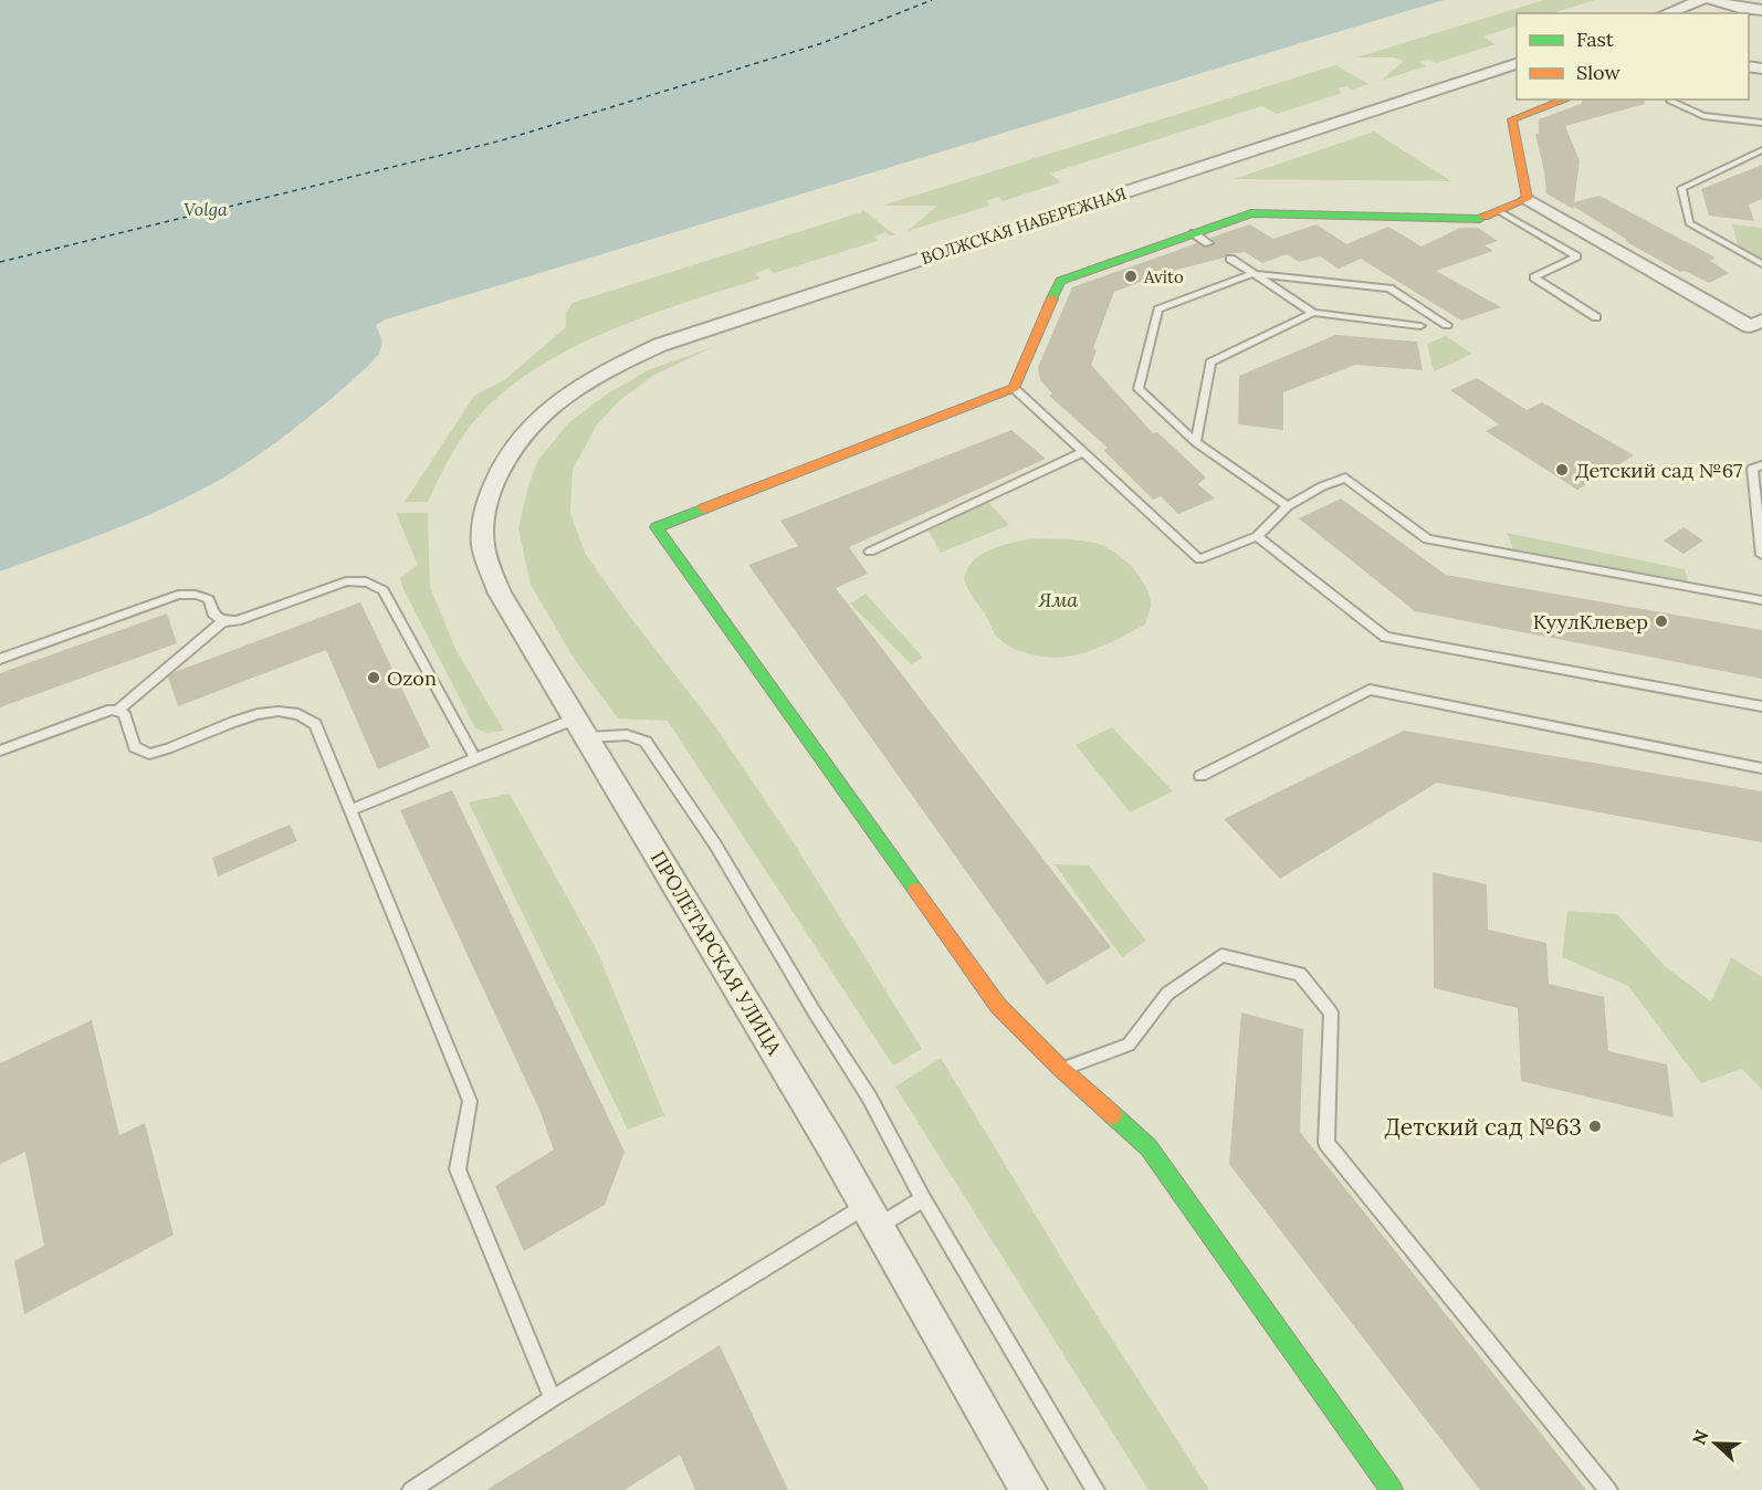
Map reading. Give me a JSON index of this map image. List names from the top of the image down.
{
  "streets": {
    "street": ["ВОЛЖСКАЯ НАБЕРЕЖНАЯ", "ПРОЛЕТАРСКАЯ УЛИЦА"]
  },
  "crossings": [
    ["ВОЛЖСКАЯ НАБЕРЕЖНАЯ", "ПРОЛЕТАРСКАЯ УЛИЦА"]
  ],
  "water": ["Volga"],
  "parks": ["Яма"],
  "places": [
    "Avito",
    "Детский сад №67",
    "КуулКлевер",
    "Ozon",
    "Детский сад №63"
  ],
  "legend": ["Fast", "Slow"],
  "north": "left"
}
